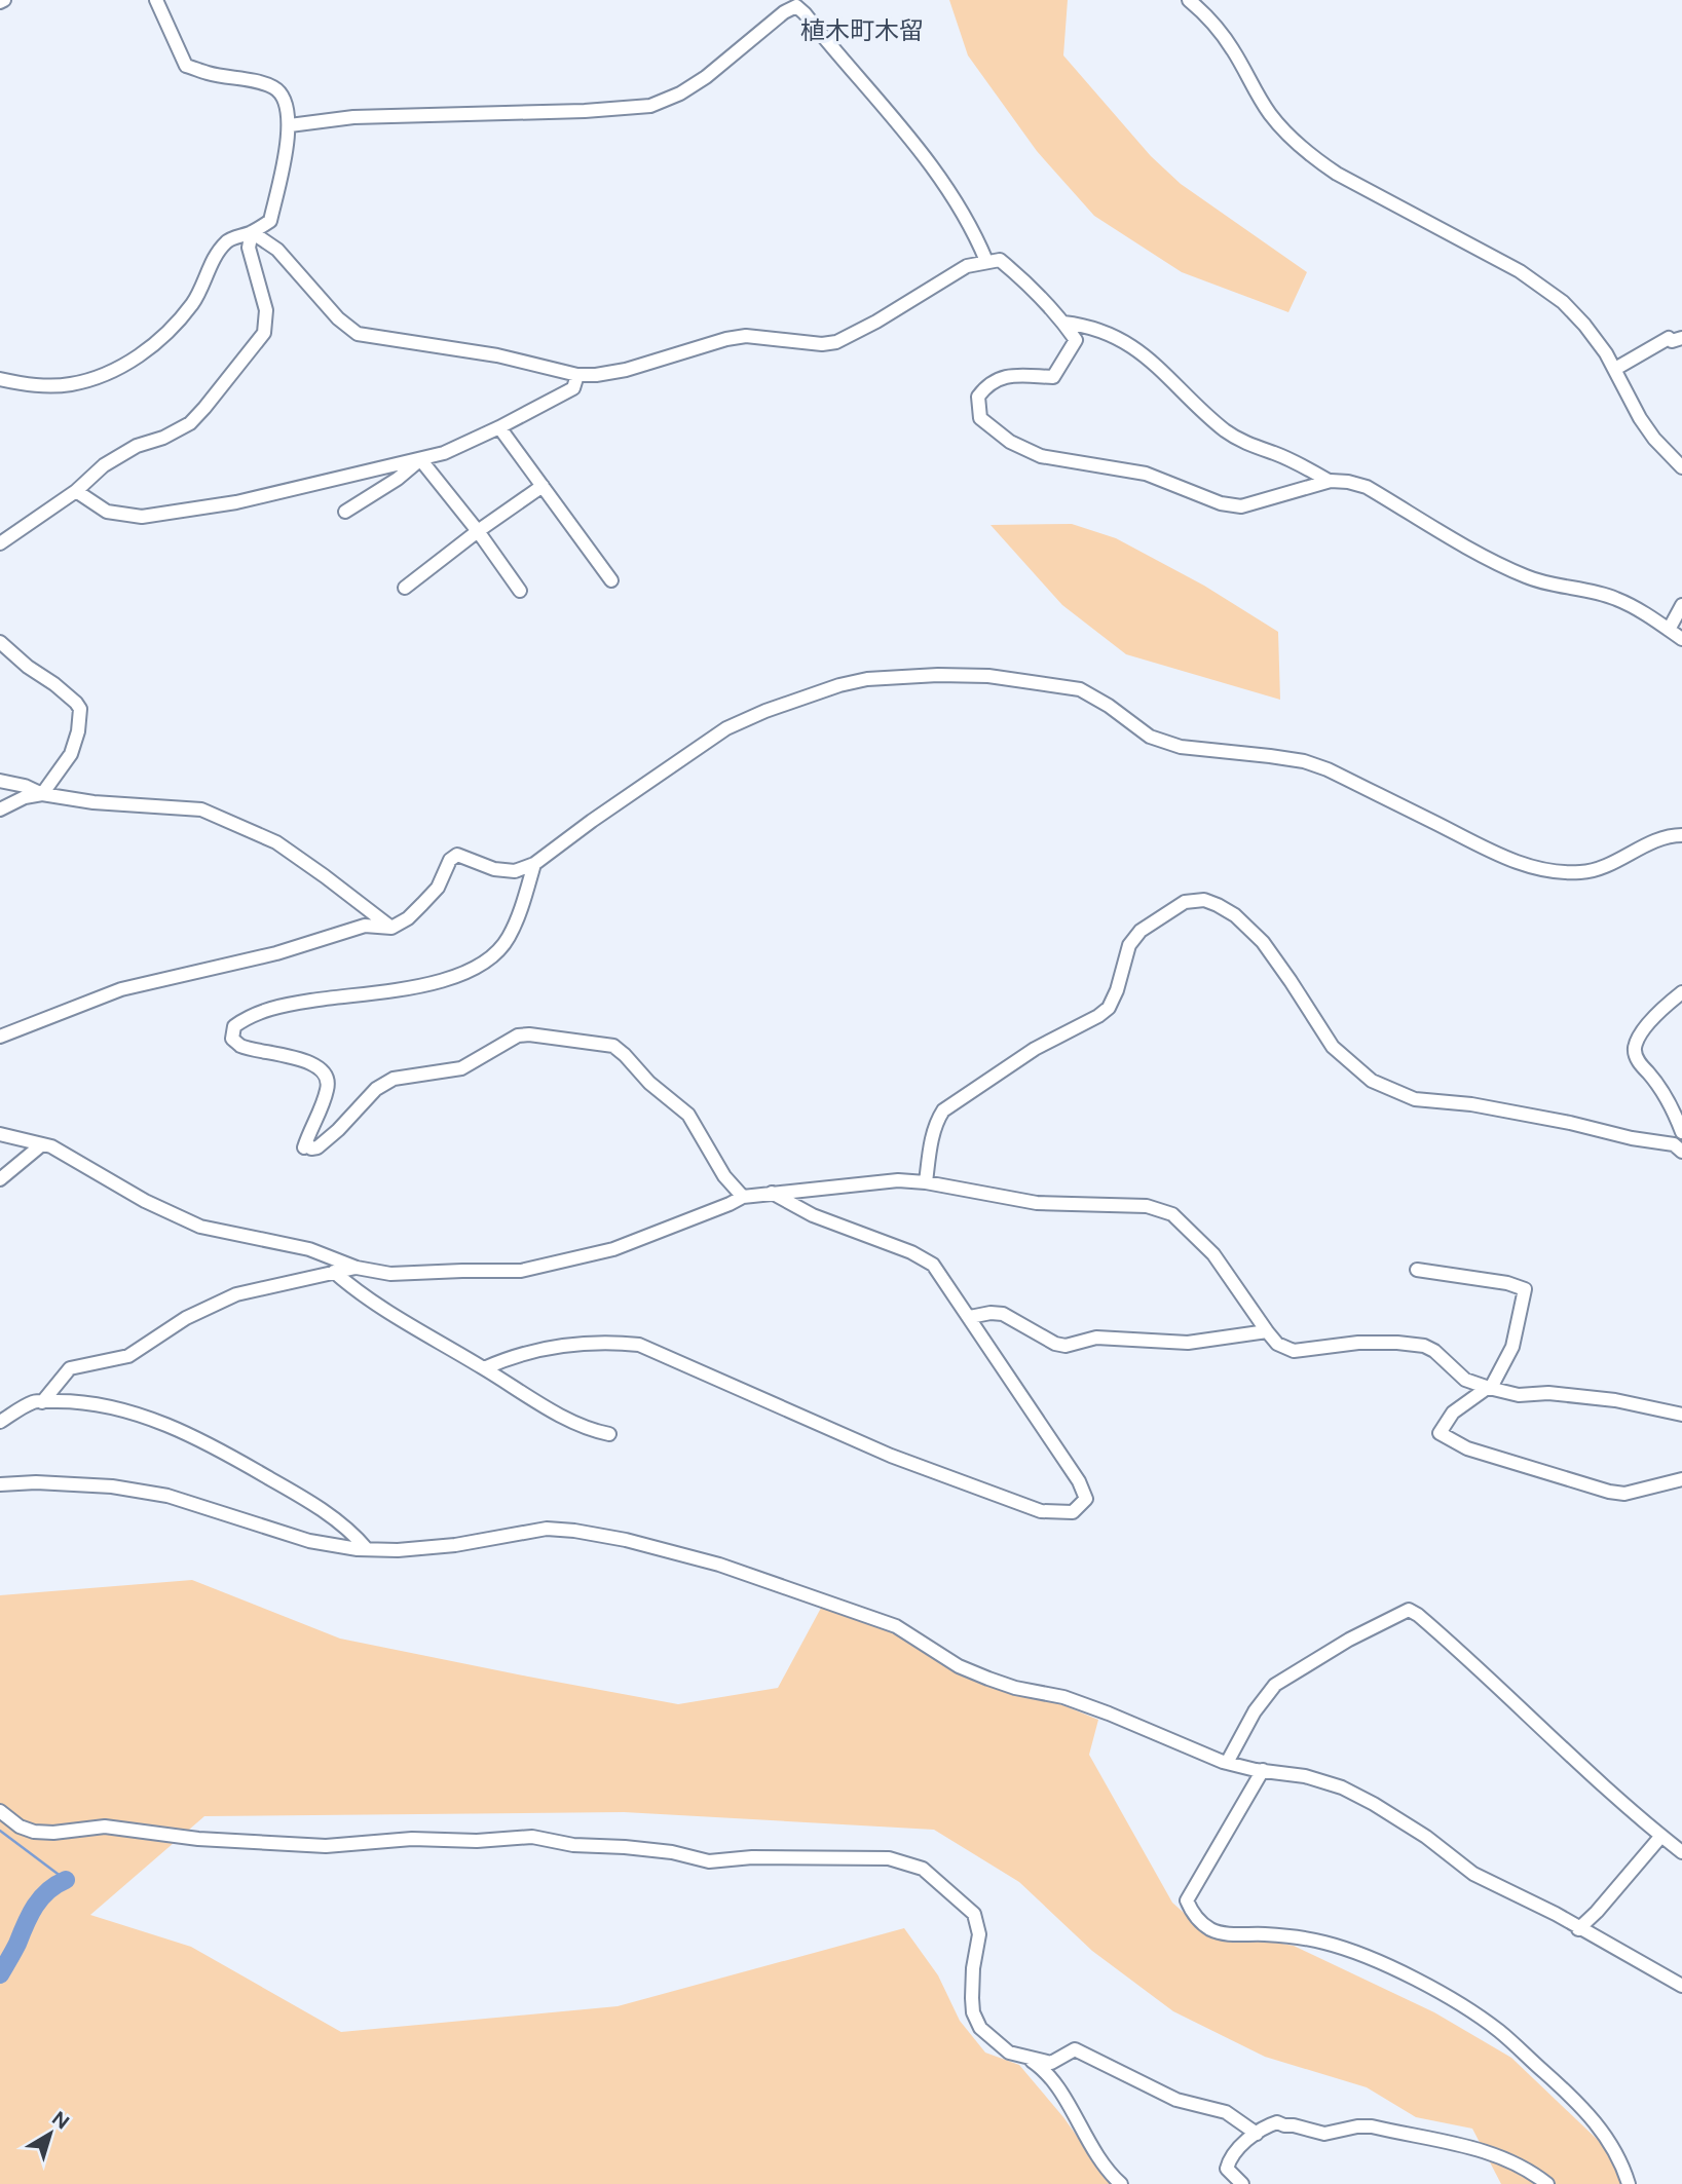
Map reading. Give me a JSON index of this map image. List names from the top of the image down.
{
  "districts": ["植木町木留"],
  "north": "top right"
}
